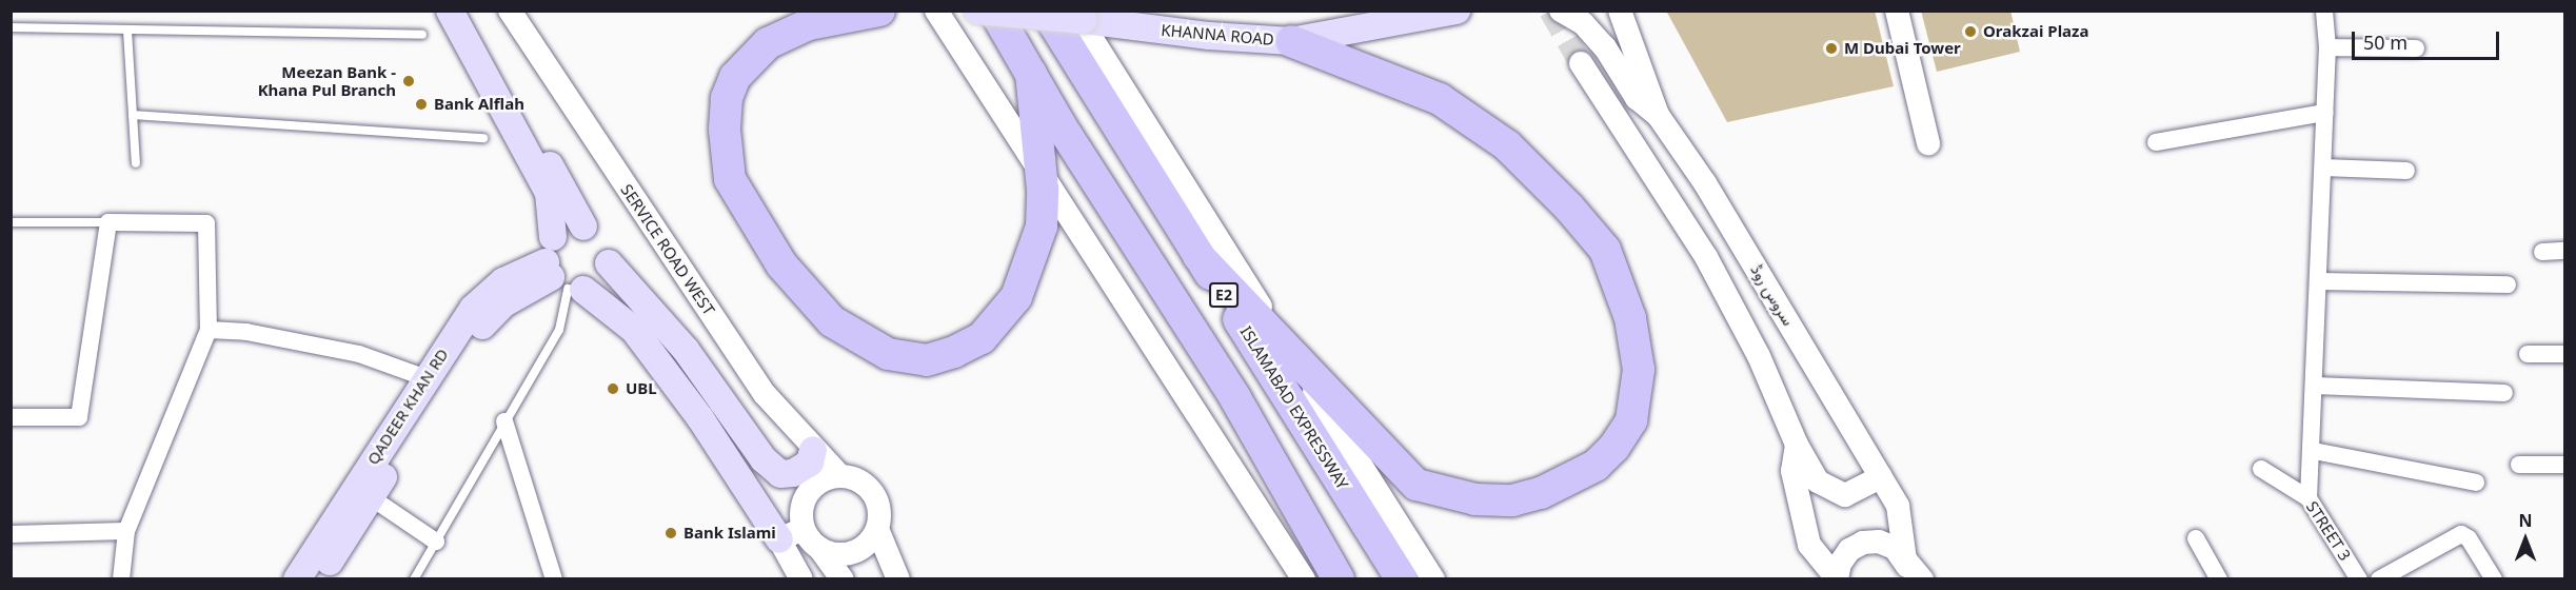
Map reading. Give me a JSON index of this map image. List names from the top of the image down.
{
  "streets": {
    "highway": ["E2", "ISLAMABAD EXPRESSWAY"],
    "main road": ["KHANNA ROAD", "QADEER KHAN RD"],
    "street": ["SERVICE ROAD WEST", "سروس روڈ", "STREET 3"]
  },
  "places": [
    "Orakzai Plaza",
    "M Dubai Tower",
    "Meezan Bank - Khana Pul Branch",
    "Bank Alflah",
    "UBL",
    "Bank Islami"
  ],
  "scale_bar": "50 m",
  "north": "top"
}
